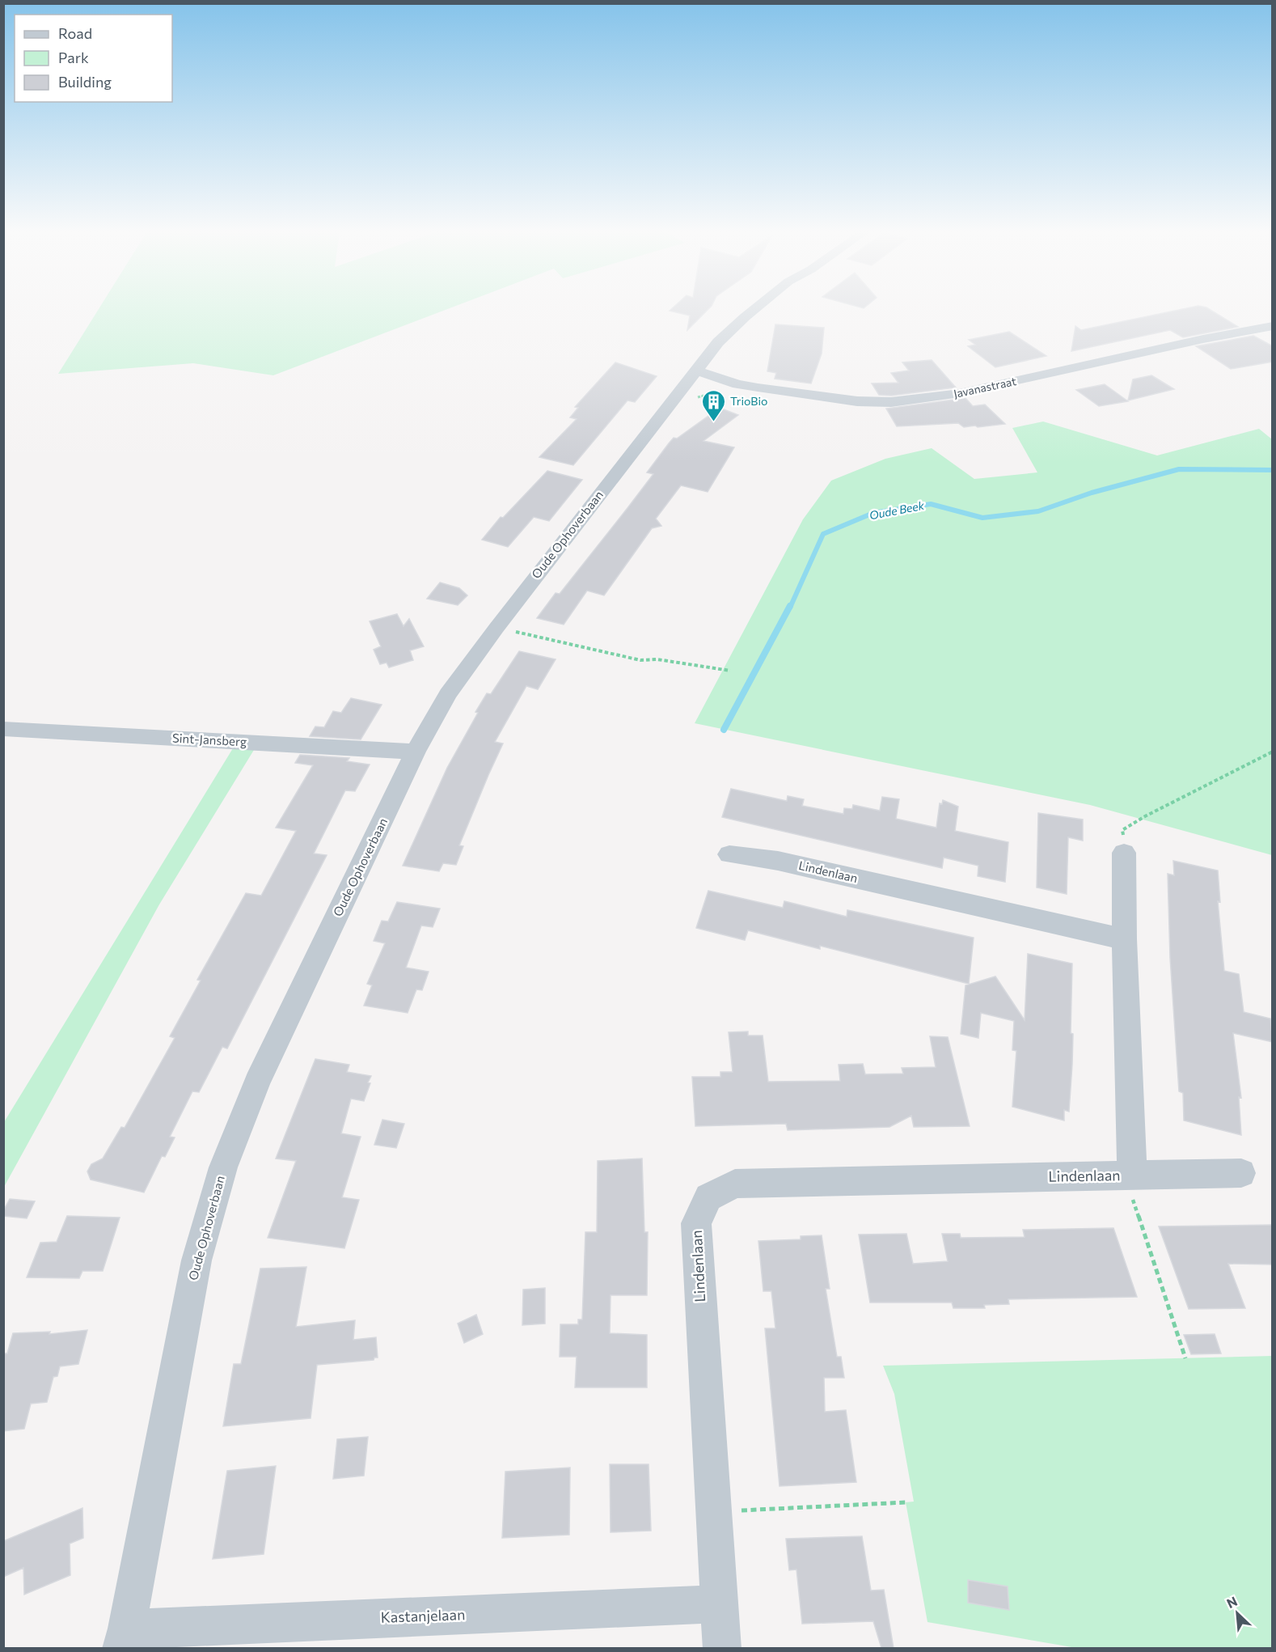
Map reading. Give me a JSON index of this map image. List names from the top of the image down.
{
  "streets": {
    "street": [
      "Javanastraat",
      "Oude Ophoverbaan",
      "Sint-Jansberg",
      "Lindenlaan",
      "Kastanjelaan"
    ]
  },
  "crossings": [
    ["Javanastraat", "Oude Ophoverbaan"],
    ["Oude Ophoverbaan", "Sint-Jansberg"],
    ["Oude Ophoverbaan", "Kastanjelaan"],
    ["Lindenlaan", "Kastanjelaan"]
  ],
  "water": ["Oude Beek"],
  "places": {
    "building": ["TrioBio"]
  },
  "legend": ["Road", "Park", "Building"],
  "north": "top left"
}
